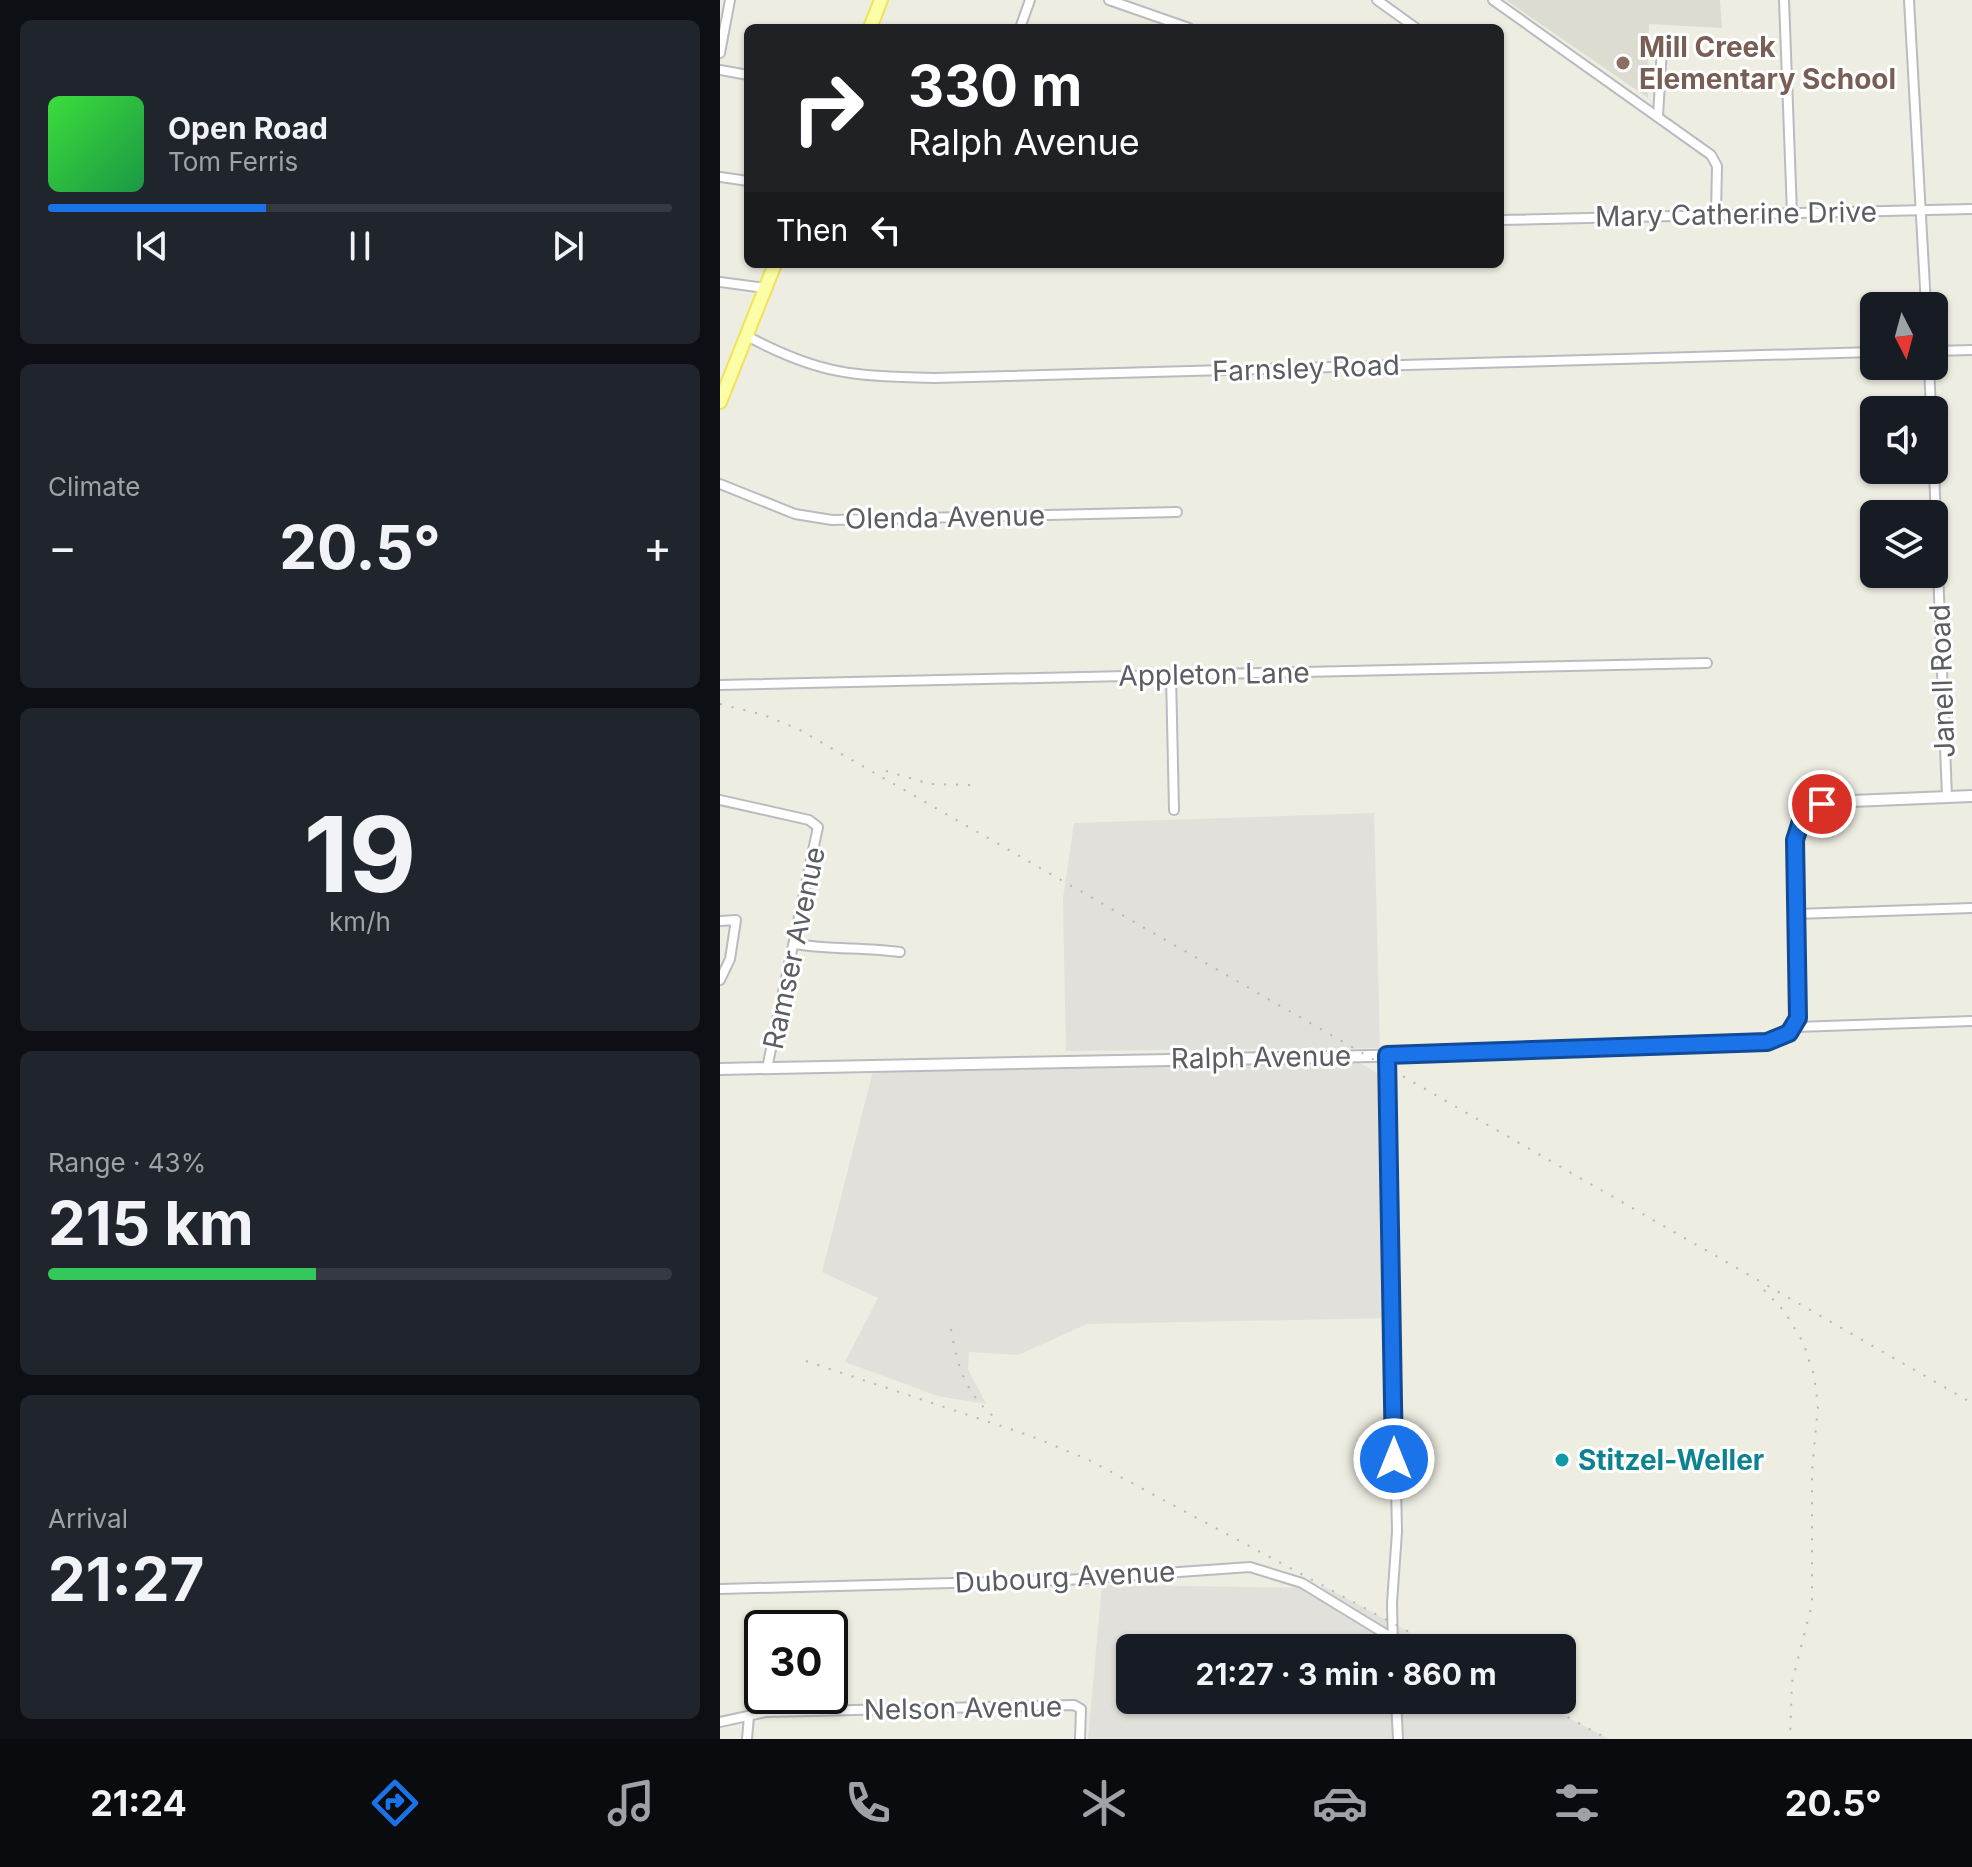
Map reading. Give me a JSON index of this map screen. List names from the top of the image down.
{
  "streets": {
    "street": [
      "Mary Catherine Drive",
      "Farnsley Road",
      "Olenda Avenue",
      "Appleton Lane",
      "Janell Road",
      "Ramser Avenue",
      "Ralph Avenue",
      "Dubourg Avenue",
      "Nelson Avenue"
    ]
  },
  "crossings": [
    ["Ramser Avenue", "Ralph Avenue"]
  ],
  "places": ["Mill Creek Elementary School", "Stitzel-Weller"],
  "north": "bottom",
  "page": {
    "turn": ["330 m", "Ralph Avenue"],
    "song": ["Open Road", "Tom Ferris"],
    "then": "Then",
    "tile": [
      "Climate",
      ["19", "km/h"],
      ["Range · 43%", "215 km"],
      ["Arrival", "21:27"]
    ],
    "heat": ["−", "20.5°", "+"],
    "limit": "30",
    "trip": "21:27 · 3 min · 860 m",
    "tabs": ["21:24", "20.5°"]
  }
}
